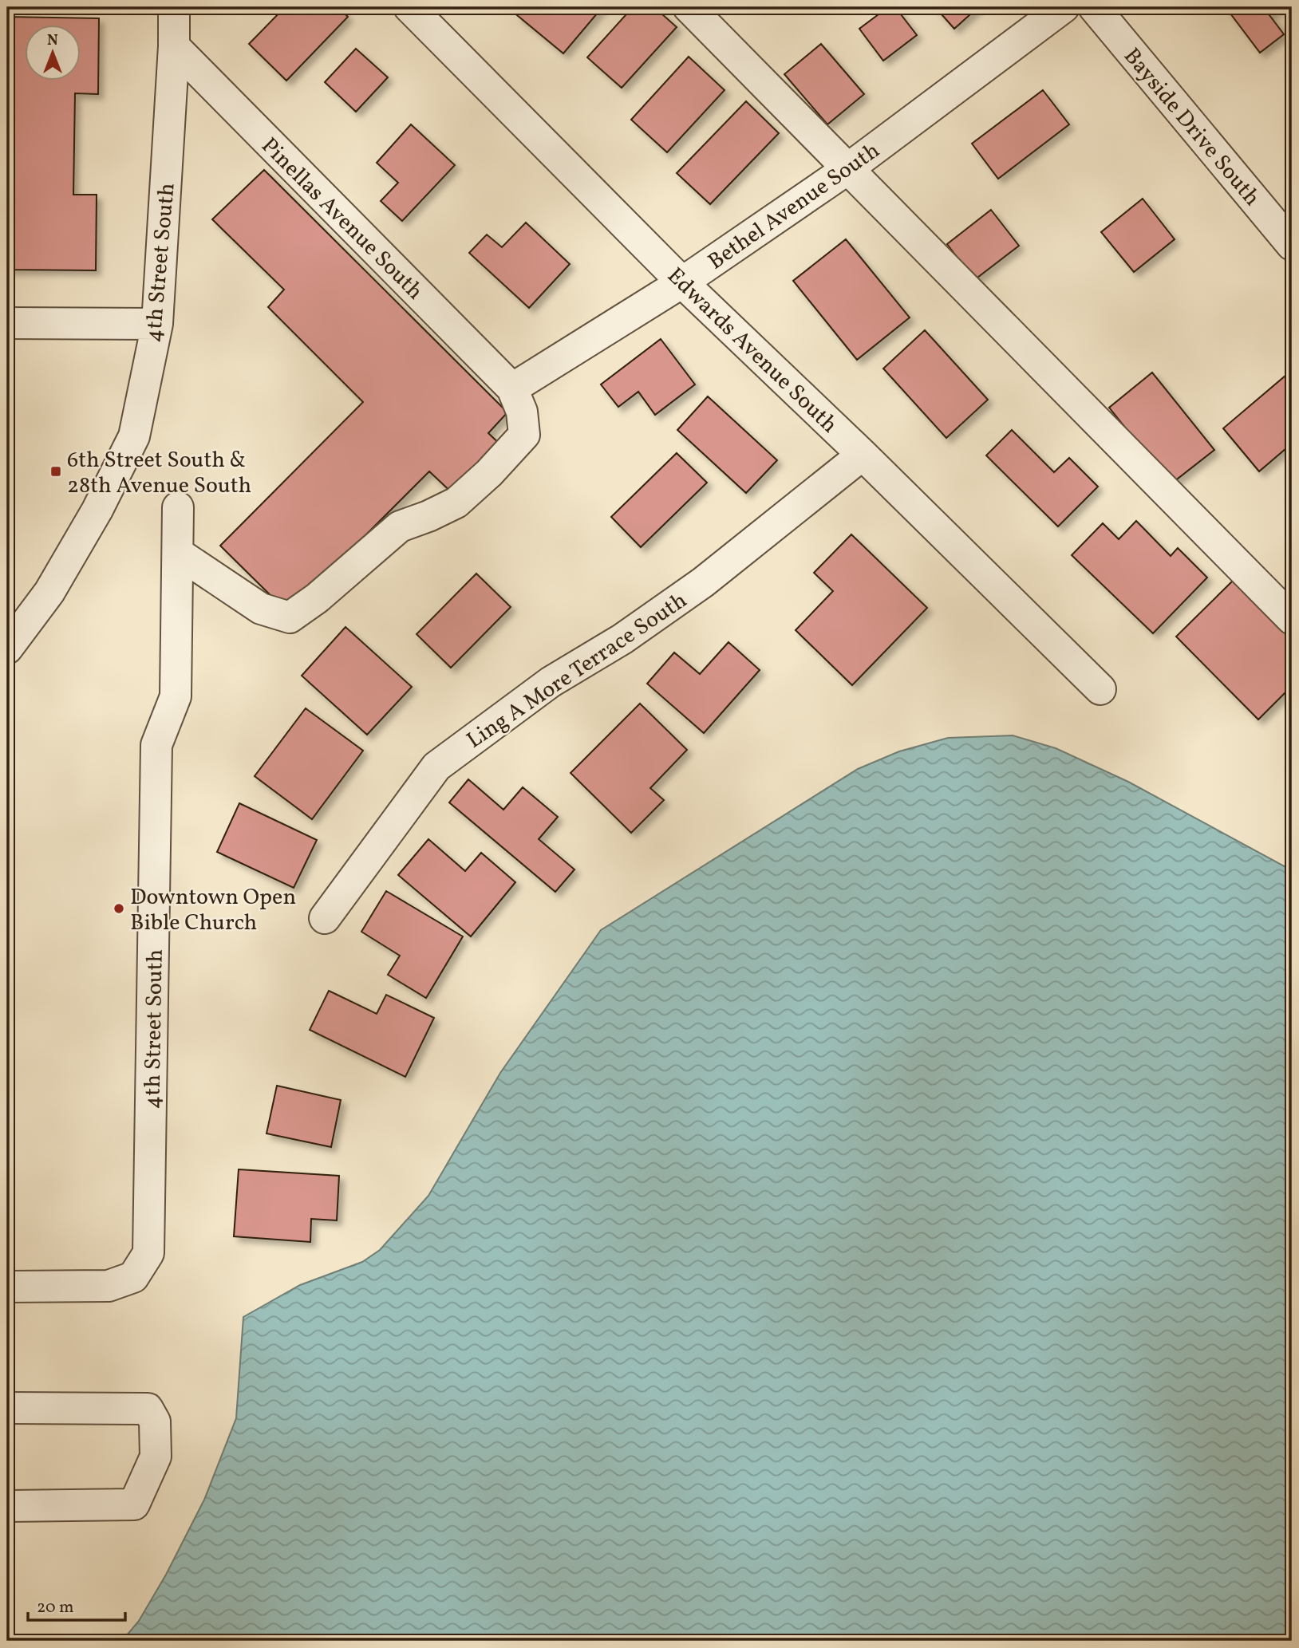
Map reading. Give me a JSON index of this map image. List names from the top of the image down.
{
  "streets": {
    "street": [
      "Bayside Drive South",
      "Bethel Avenue South",
      "Pinellas Avenue South",
      "4th Street South",
      "Edwards Avenue South",
      "Ling A More Terrace South"
    ]
  },
  "crossings": [
    ["Bethel Avenue South", "Pinellas Avenue South"],
    ["Bethel Avenue South", "Edwards Avenue South"],
    ["Pinellas Avenue South", "4th Street South"],
    ["Edwards Avenue South", "Ling A More Terrace South"]
  ],
  "places": {
    "transit": ["6th Street South & 28th Avenue South"],
    "other": ["Downtown Open Bible Church"]
  },
  "scale_bar": "20 m",
  "north": "top"
}
